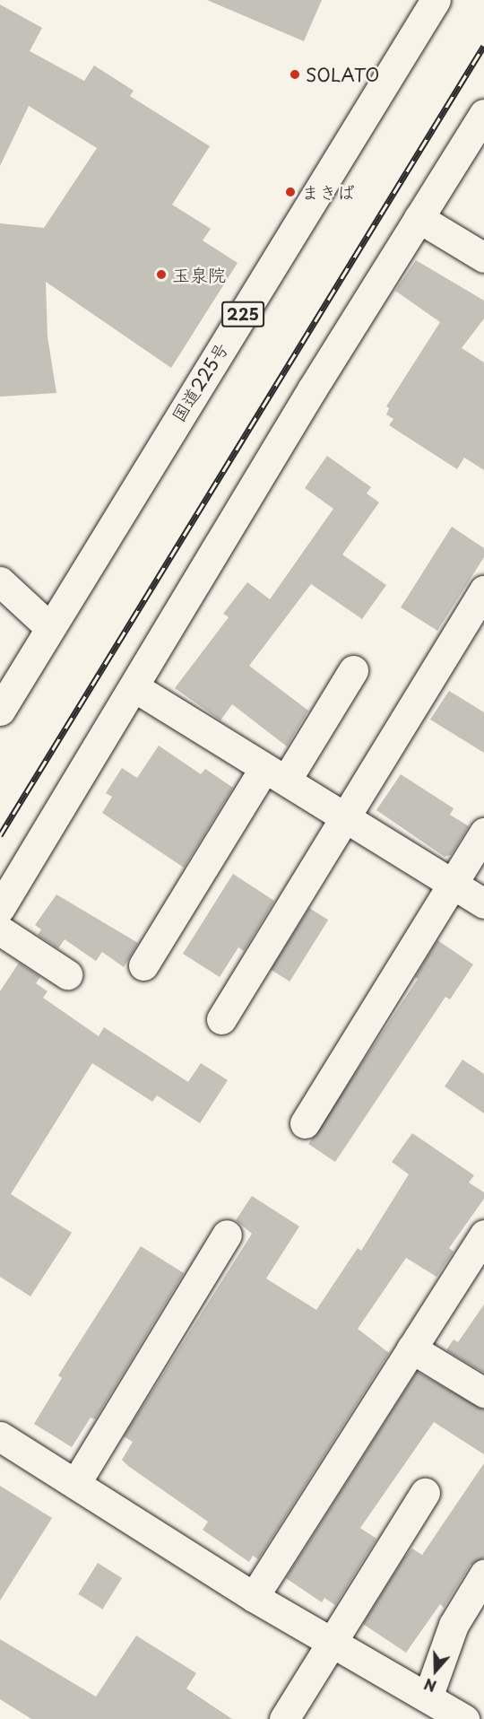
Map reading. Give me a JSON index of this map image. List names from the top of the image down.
{
  "streets": {
    "main road": ["225", "国道225号"]
  },
  "places": ["SOLATO", "まきば", "玉泉院"],
  "north": "bottom"
}
